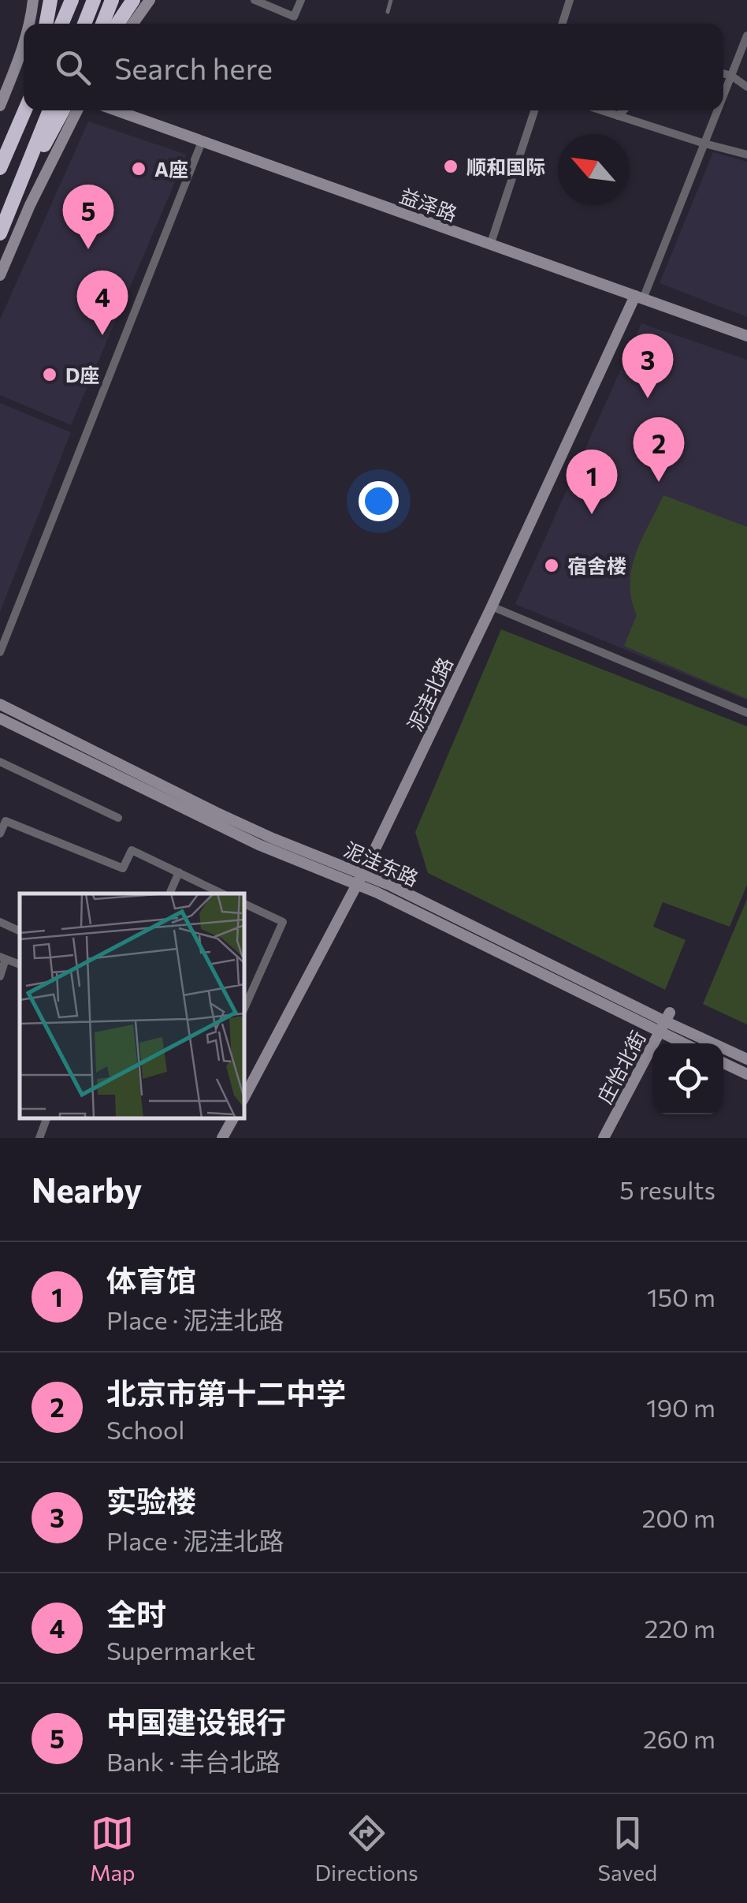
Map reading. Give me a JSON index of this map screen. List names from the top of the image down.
{
  "streets": {
    "street": [
      "益泽路",
      "泥洼北路",
      "泥洼东路",
      "庄怡北街"
    ]
  },
  "crossings": [
    ["益泽路", "泥洼北路"],
    ["泥洼北路", "泥洼东路"],
    ["泥洼东路", "庄怡北街"]
  ],
  "places": [
    "顺和国际",
    "A座",
    "D座",
    "宿舍楼"
  ],
  "north": "top left",
  "page": {
    "search": "Search here",
    "pins": [
      "5",
      "4",
      "3",
      "2",
      "1"
    ],
    "heading": ["Nearby", "5 results"],
    "list": [
      {
        "mark": "1",
        "name": "体育馆",
        "note": "Place · 泥洼北路",
        "value": "150 m"
      },
      {
        "mark": "2",
        "name": "北京市第十二中学",
        "note": "School",
        "value": "190 m"
      },
      {
        "mark": "3",
        "name": "实验楼",
        "note": "Place · 泥洼北路",
        "value": "200 m"
      },
      {
        "mark": "4",
        "name": "全时",
        "note": "Supermarket",
        "value": "220 m"
      },
      {
        "mark": "5",
        "name": "中国建设银行",
        "note": "Bank · 丰台北路",
        "value": "260 m"
      }
    ],
    "nav": ["Map", "Directions", "Saved"]
  }
}
